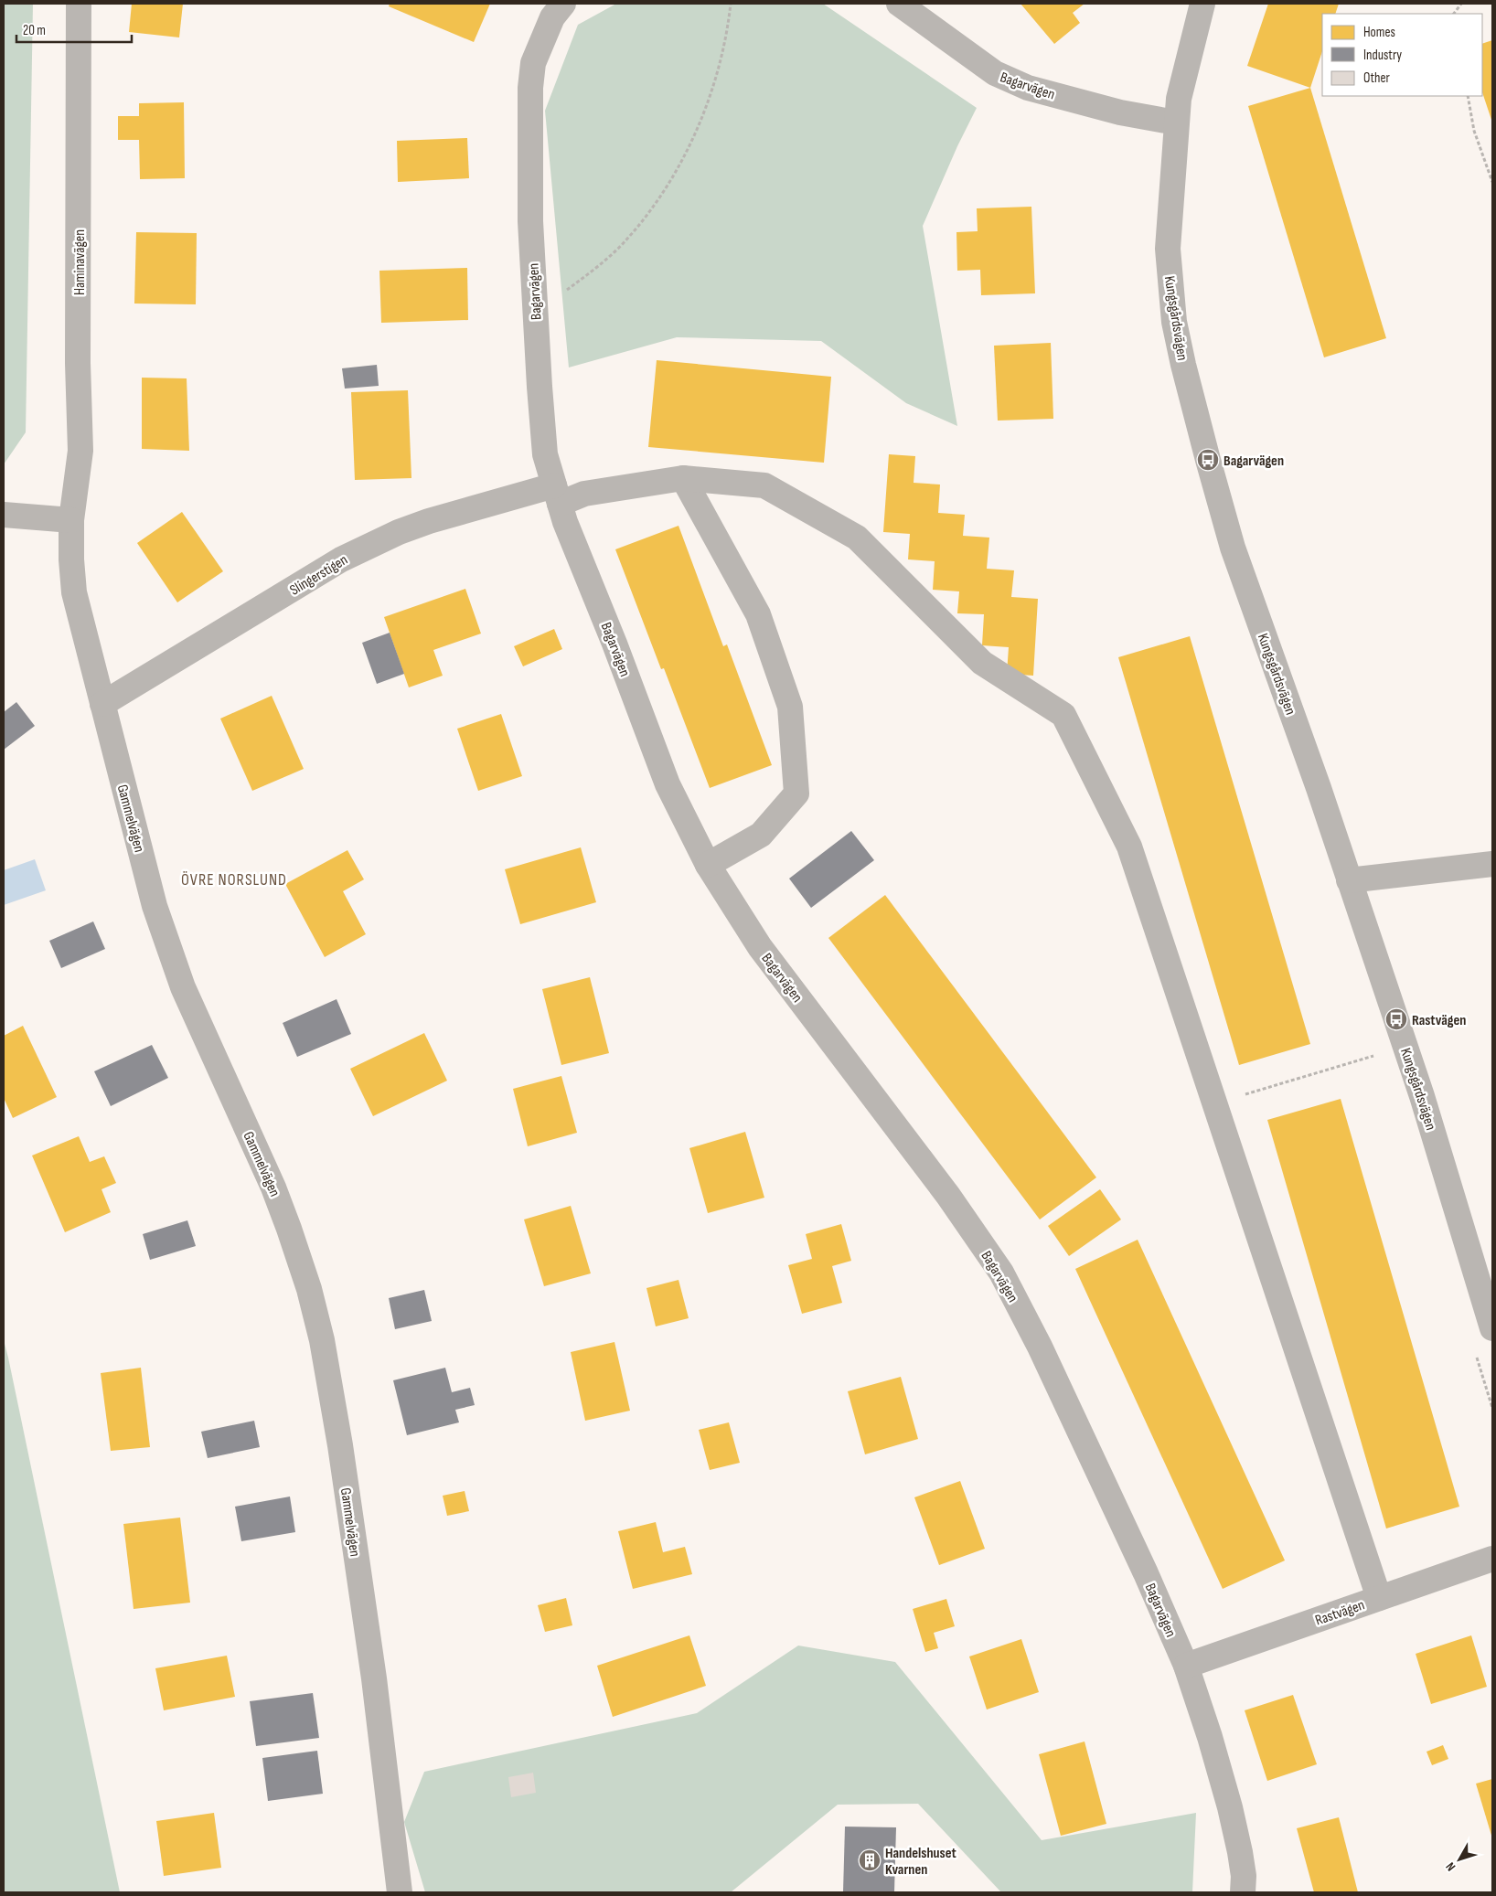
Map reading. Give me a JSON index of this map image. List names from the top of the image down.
{
  "streets": {
    "street": [
      "Bagarvägen",
      "Haminavägen",
      "Kungsgårdsvägen",
      "Slingerstigen",
      "Gammelvägen",
      "Rastvägen"
    ]
  },
  "crossings": [
    ["Bagarvägen", "Kungsgårdsvägen"],
    ["Bagarvägen", "Slingerstigen"],
    ["Bagarvägen", "Rastvägen"],
    ["Haminavägen", "Gammelvägen"],
    ["Slingerstigen", "Gammelvägen"],
    ["Slingerstigen", "Rastvägen"]
  ],
  "districts": ["ÖVRE NORSLUND"],
  "places": {
    "bus stop": ["Bagarvägen", "Rastvägen"],
    "building": ["Handelshuset Kvarnen"]
  },
  "legend": ["Homes", "Industry", "Other"],
  "scale_bar": "20 m",
  "north": "bottom left"
}
